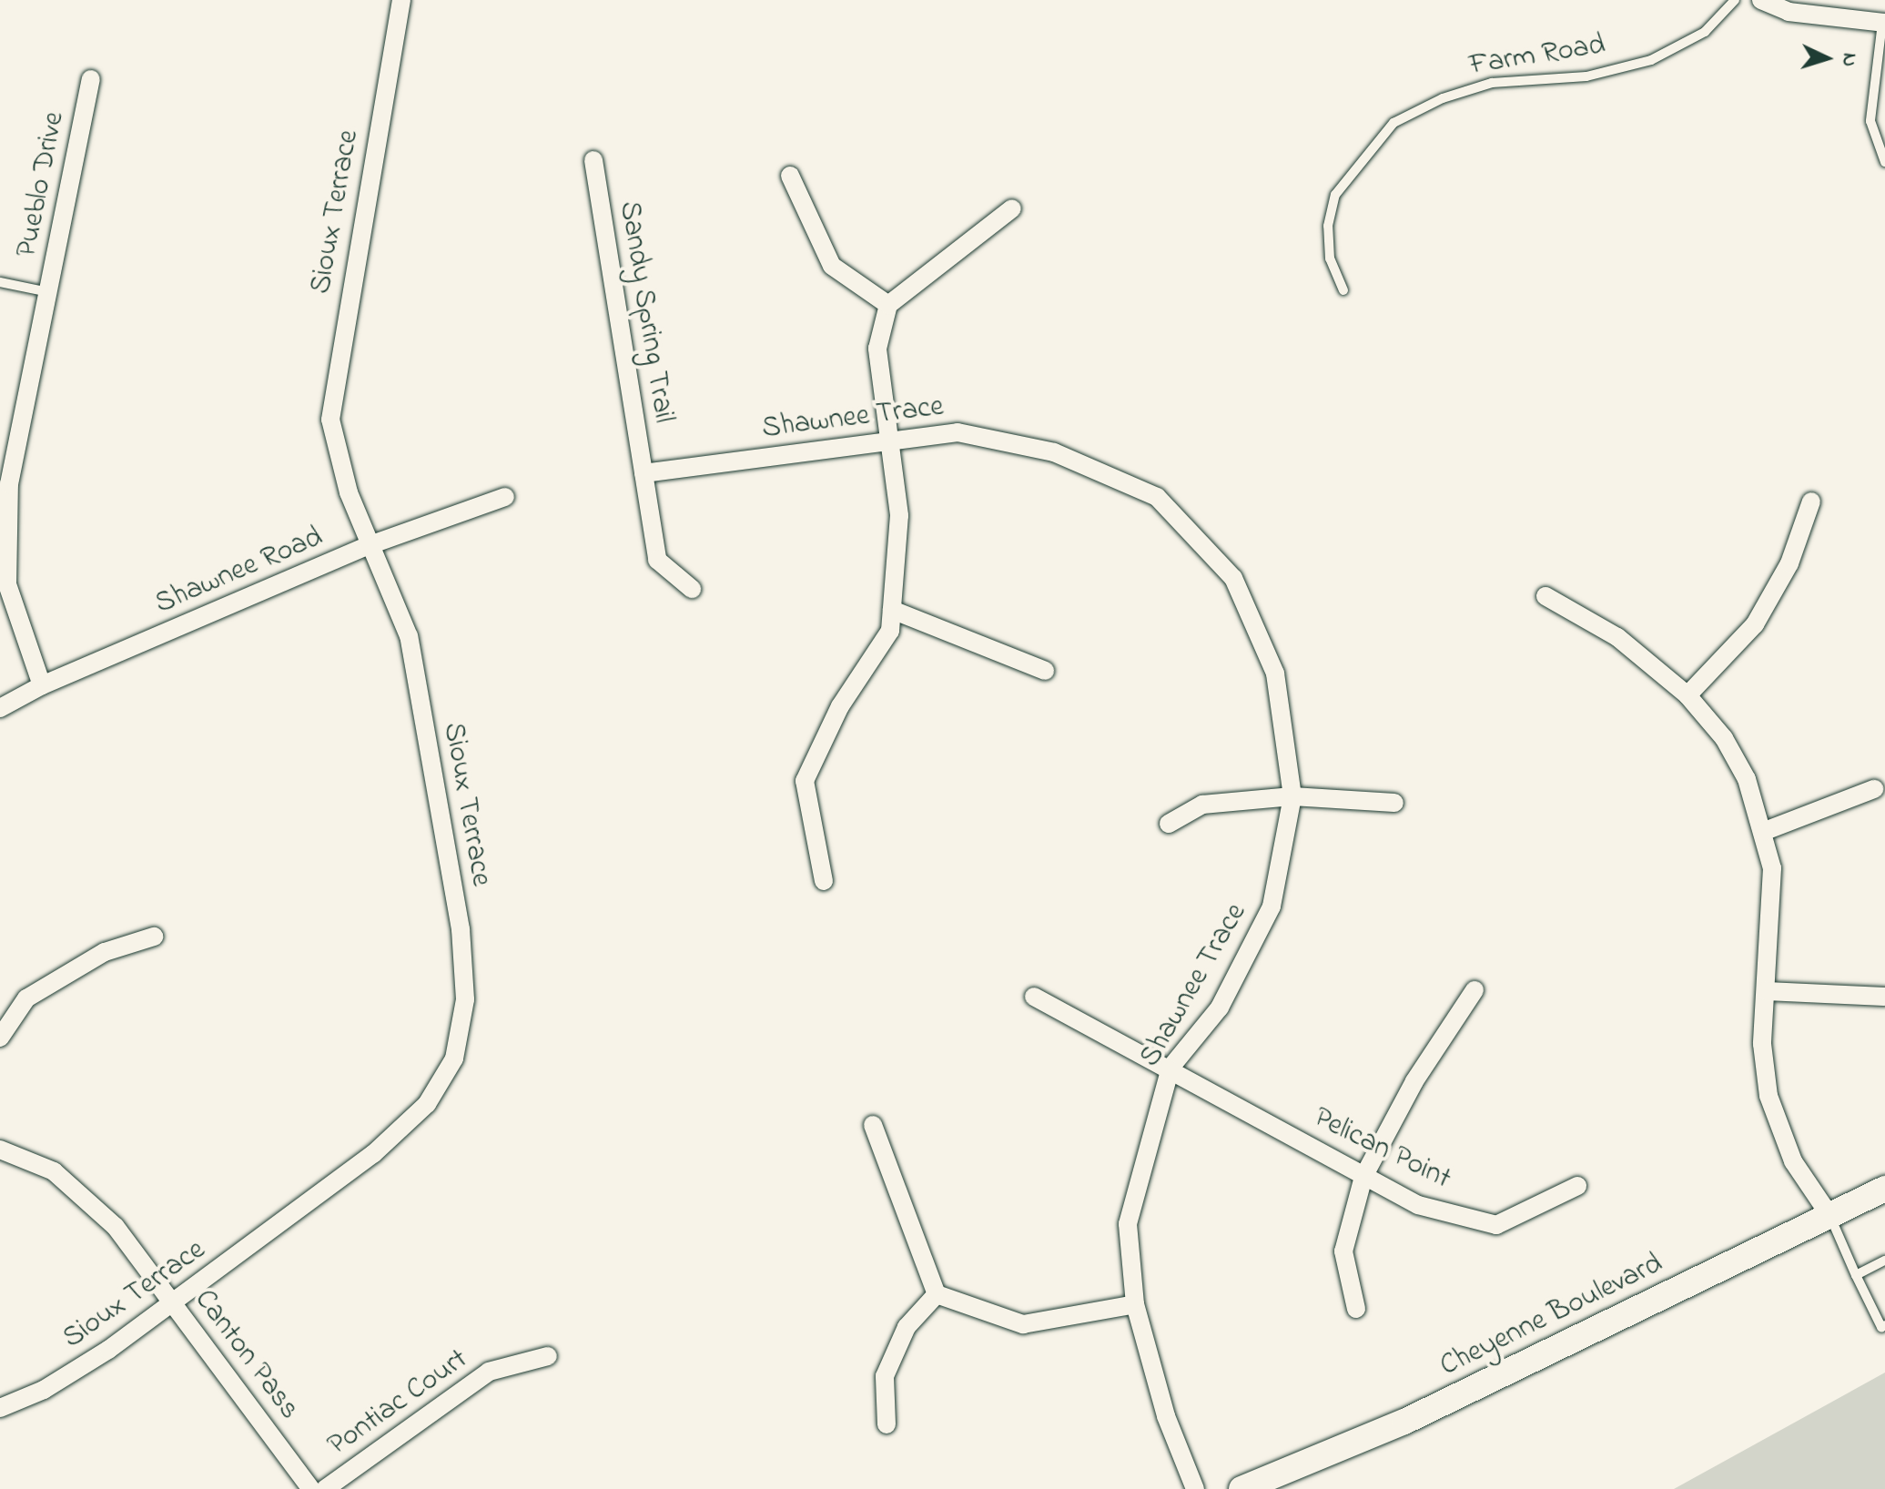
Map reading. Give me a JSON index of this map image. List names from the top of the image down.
{
  "streets": {
    "street": [
      "Pueblo Drive",
      "Sioux Terrace",
      "Sandy Spring Trail",
      "Shawnee Trace",
      "Shawnee Road",
      "Pelican Point",
      "Cheyenne Boulevard",
      "Canton Pass",
      "Pontiac Court"
    ],
    "lane": ["Farm Road"]
  },
  "crossings": [
    ["Pueblo Drive", "Shawnee Road"],
    ["Sioux Terrace", "Shawnee Road"],
    ["Sioux Terrace", "Canton Pass"],
    ["Sandy Spring Trail", "Shawnee Trace"],
    ["Shawnee Trace", "Pelican Point"]
  ],
  "north": "right"
}
